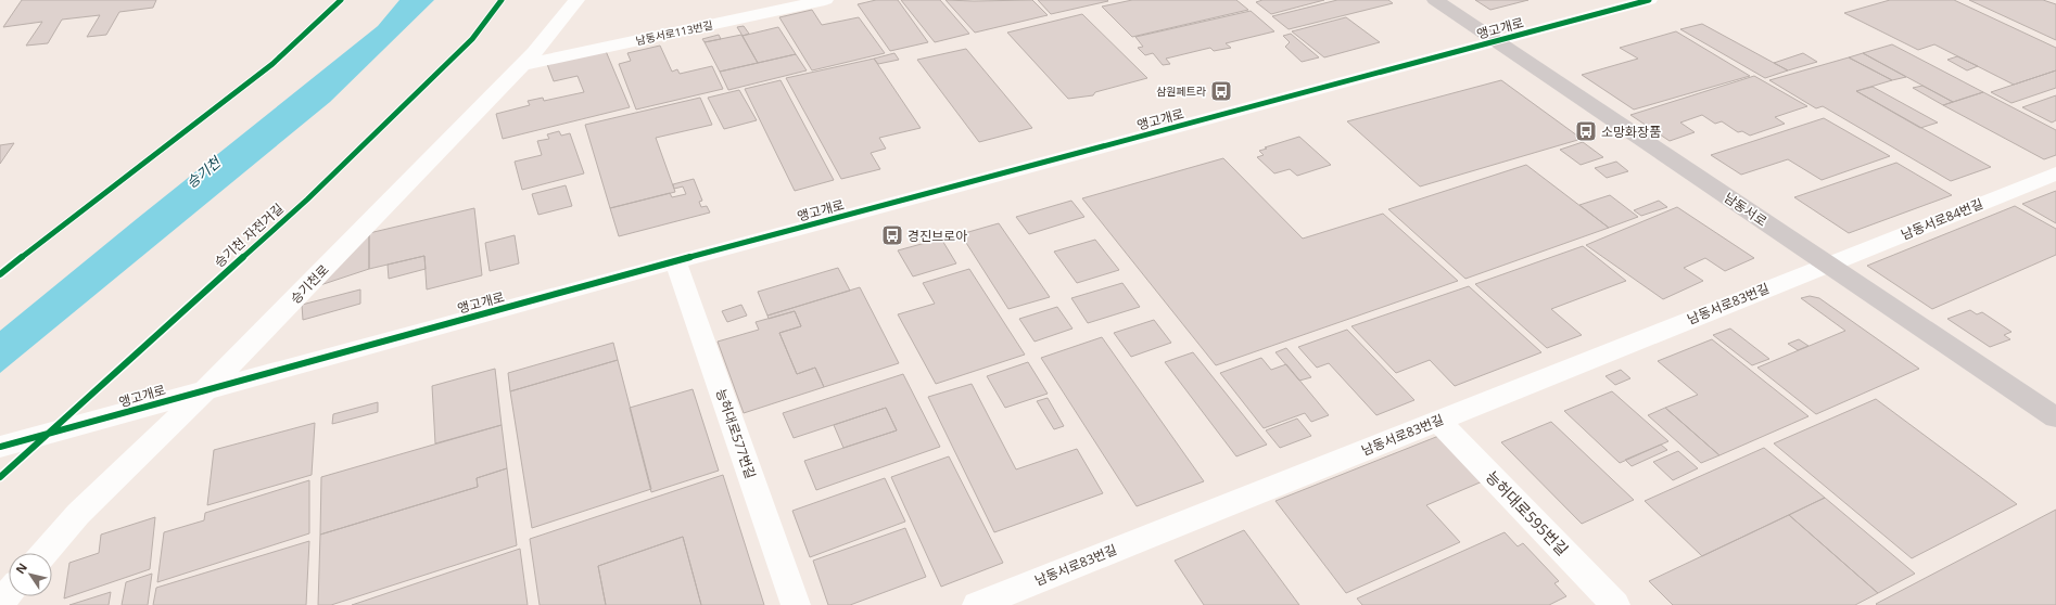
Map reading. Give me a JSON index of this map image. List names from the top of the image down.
{
  "streets": {
    "main road": ["남동서로"],
    "street": [
      "앵고개로",
      "남동서로113번길",
      "남동서로84번길",
      "승기천로",
      "남동서로83번길",
      "능허대로577번길",
      "능허대로595번길"
    ],
    "cycle path": ["승기천 자전거길"]
  },
  "crossings": [
    ["앵고개로", "남동서로"],
    ["앵고개로", "승기천로"],
    ["앵고개로", "능허대로577번길"],
    ["남동서로113번길", "승기천로"],
    ["남동서로", "남동서로84번길"],
    ["남동서로", "남동서로83번길"],
    ["남동서로84번길", "남동서로83번길"],
    ["남동서로83번길", "능허대로595번길"]
  ],
  "water": ["승기천"],
  "places": {
    "bus stop": ["삼원페트라", "소망화장품", "경진브로아"]
  },
  "north": "top left"
}
